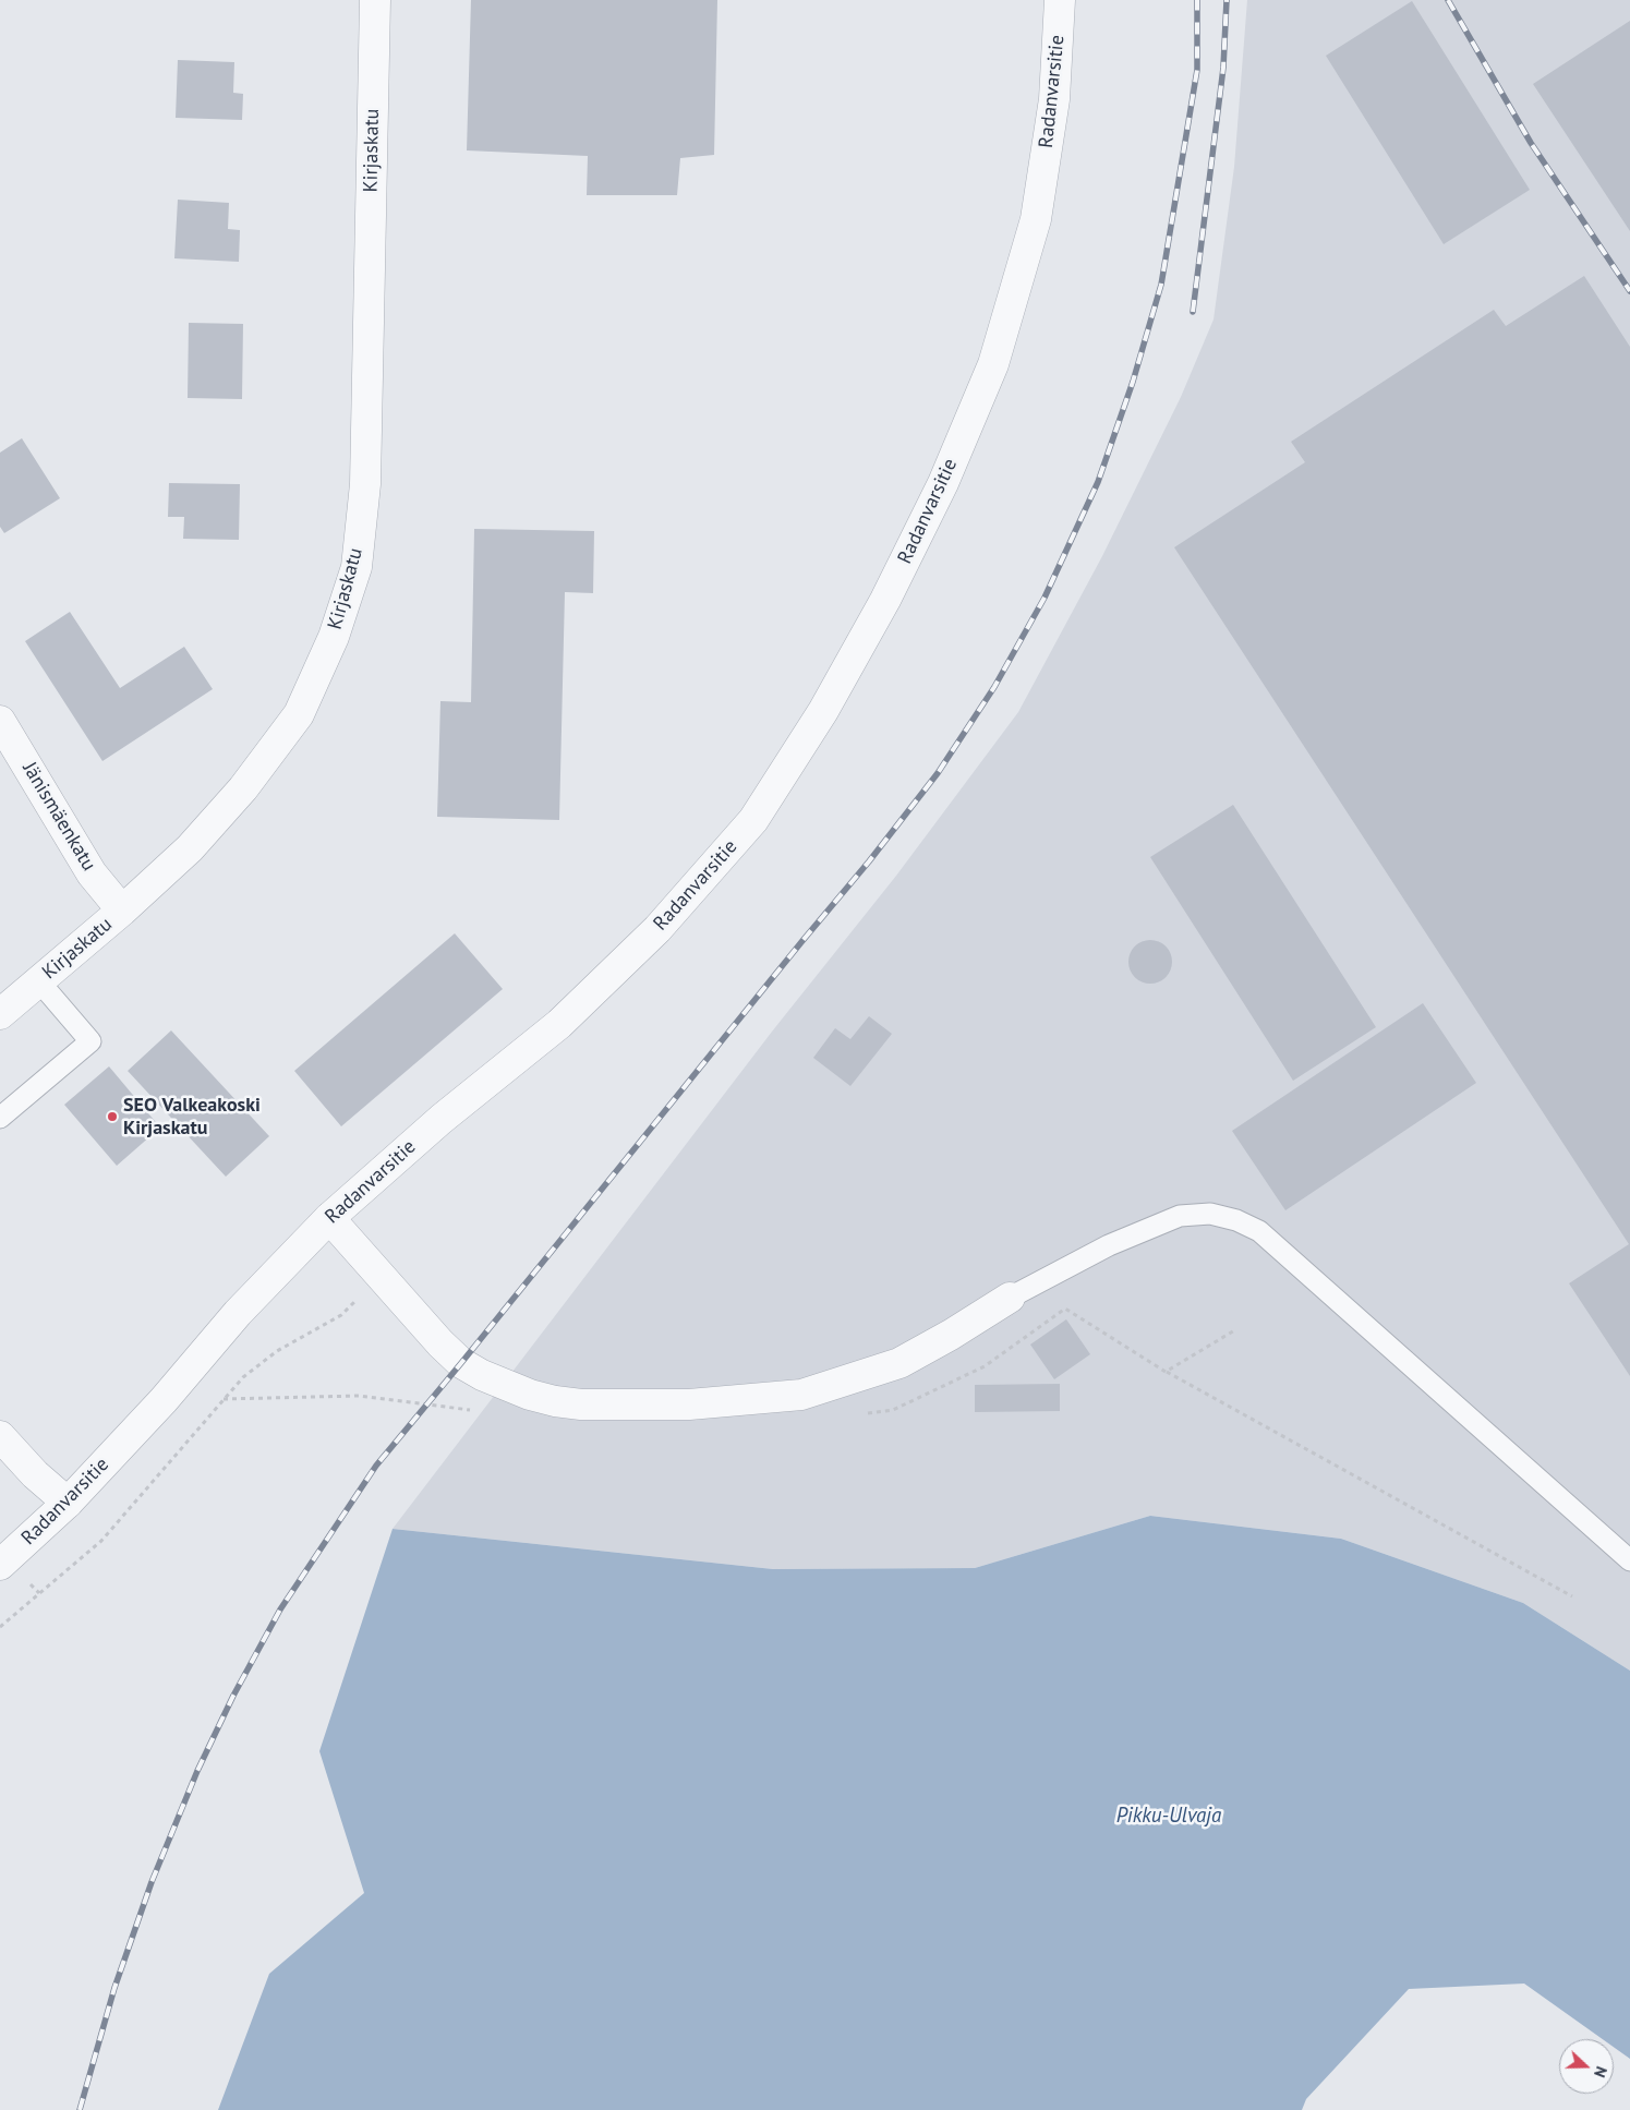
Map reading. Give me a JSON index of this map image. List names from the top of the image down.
{
  "streets": {
    "street": ["Radanvarsitie", "Kirjaskatu", "Jänismäenkatu"]
  },
  "crossings": [
    ["Kirjaskatu", "Jänismäenkatu"]
  ],
  "water": ["Pikku-Ulvaja"],
  "places": ["SEO Valkeakoski Kirjaskatu"],
  "north": "right"
}
